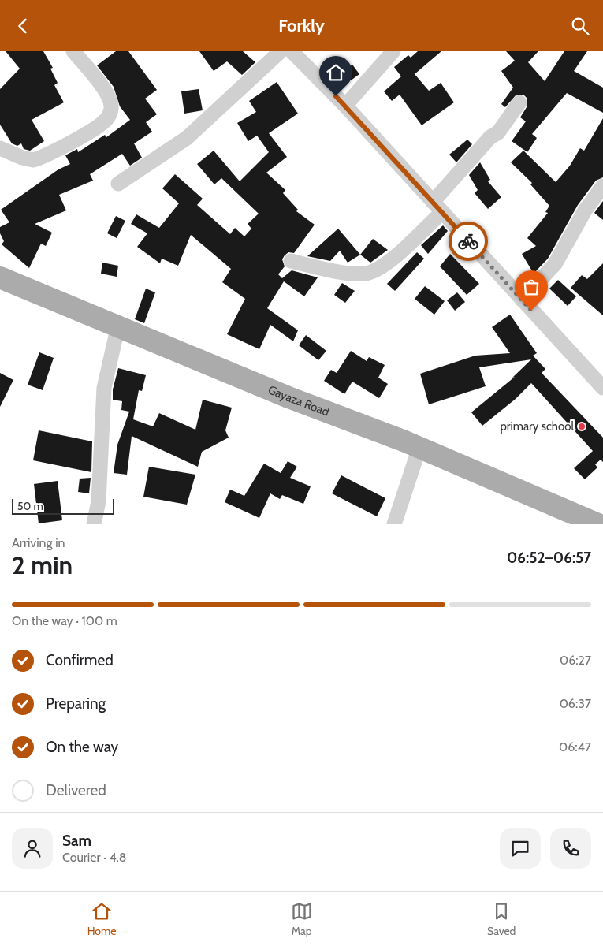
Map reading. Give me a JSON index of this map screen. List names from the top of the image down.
{
  "streets": {
    "main road": ["Gayaza Road"]
  },
  "places": ["primary school"],
  "scale_bar": "50 m",
  "page": {
    "header": "Forkly",
    "scale": "50 m",
    "heading": ["2 min", "Arriving in", "06:52–06:57"],
    "panel": ["Sam", "Courier · 4.8"],
    "bar": "On the way · 100 m",
    "list": [
      ["Confirmed", "06:27"],
      ["Preparing", "06:37"],
      ["On the way", "06:47"],
      "Delivered"
    ],
    "tabs": ["Home", "Map", "Saved"]
  }
}
